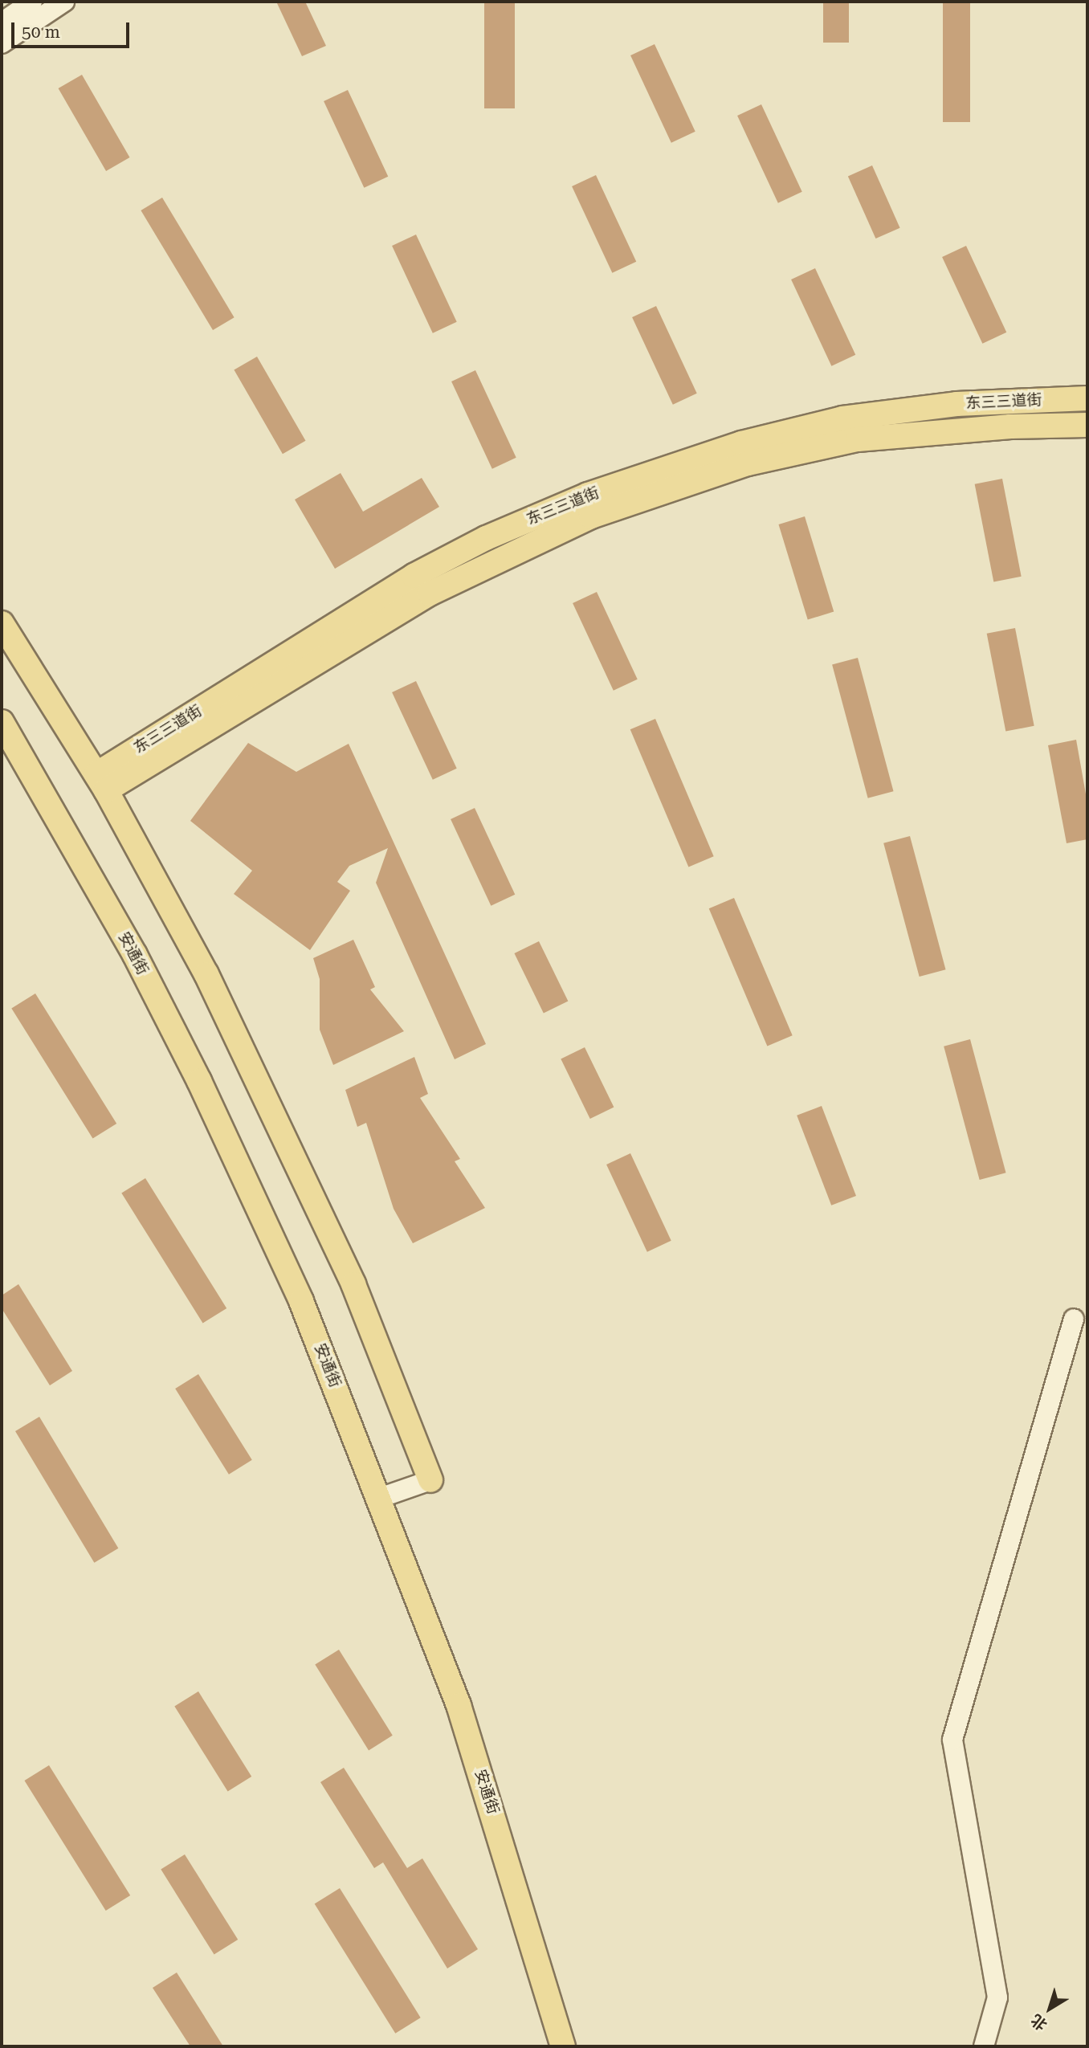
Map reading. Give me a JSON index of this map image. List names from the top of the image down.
{
  "streets": {
    "main road": ["东三三道街", "安通街"]
  },
  "scale_bar": "50 m",
  "north": "bottom left"
}
